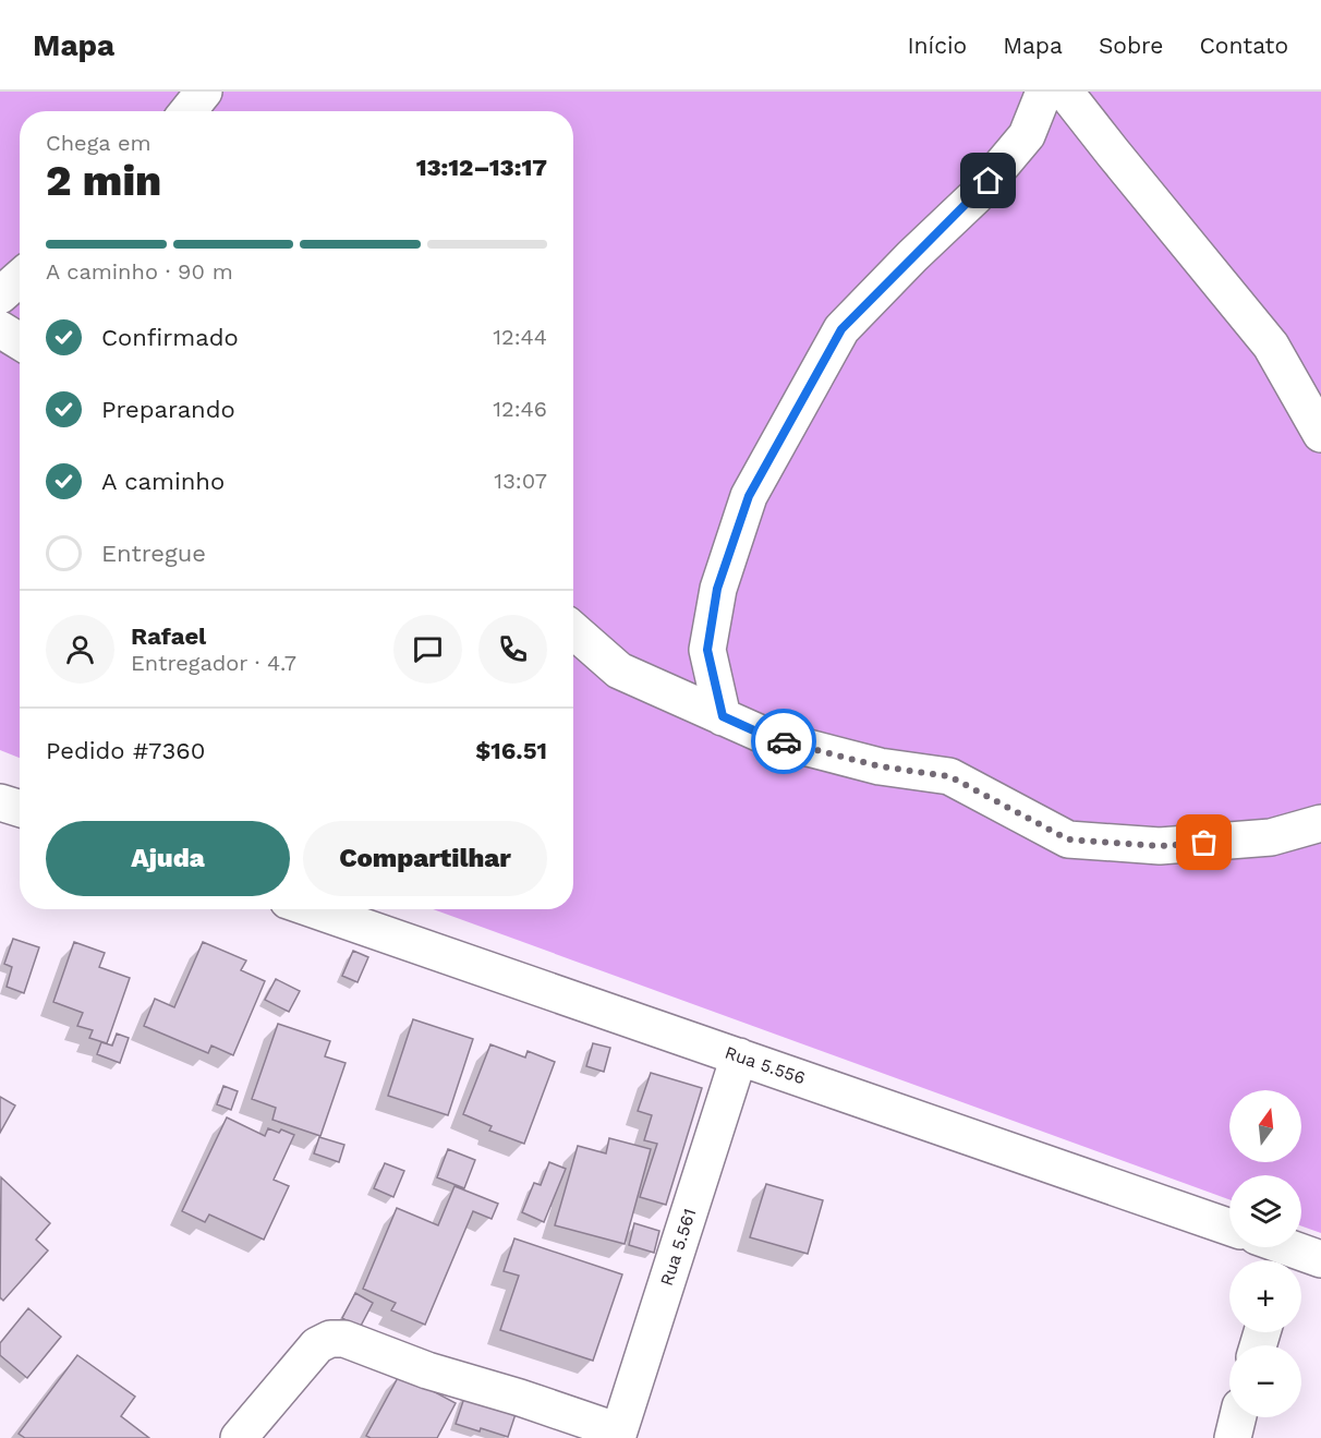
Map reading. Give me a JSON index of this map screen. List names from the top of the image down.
{
  "streets": {
    "street": ["Rua 5.556", "Rua 5.561"]
  },
  "crossings": [
    ["Rua 5.556", "Rua 5.561"]
  ],
  "north": "top",
  "page": {
    "header": "Mapa",
    "nav": [
      "Início",
      "Mapa",
      "Sobre",
      "Contato"
    ],
    "heading": ["2 min", "Chega em", "13:12–13:17"],
    "panel": [
      "Rafael",
      "Entregador · 4.7",
      "Pedido #7360",
      "$16.51"
    ],
    "bar": "A caminho · 90 m",
    "list": [
      ["Confirmado", "12:44"],
      ["Preparando", "12:46"],
      ["A caminho", "13:07"],
      "Entregue"
    ],
    "buttons": ["Ajuda", "Compartilhar"],
    "map_buttons": ["+", "−"]
  }
}
